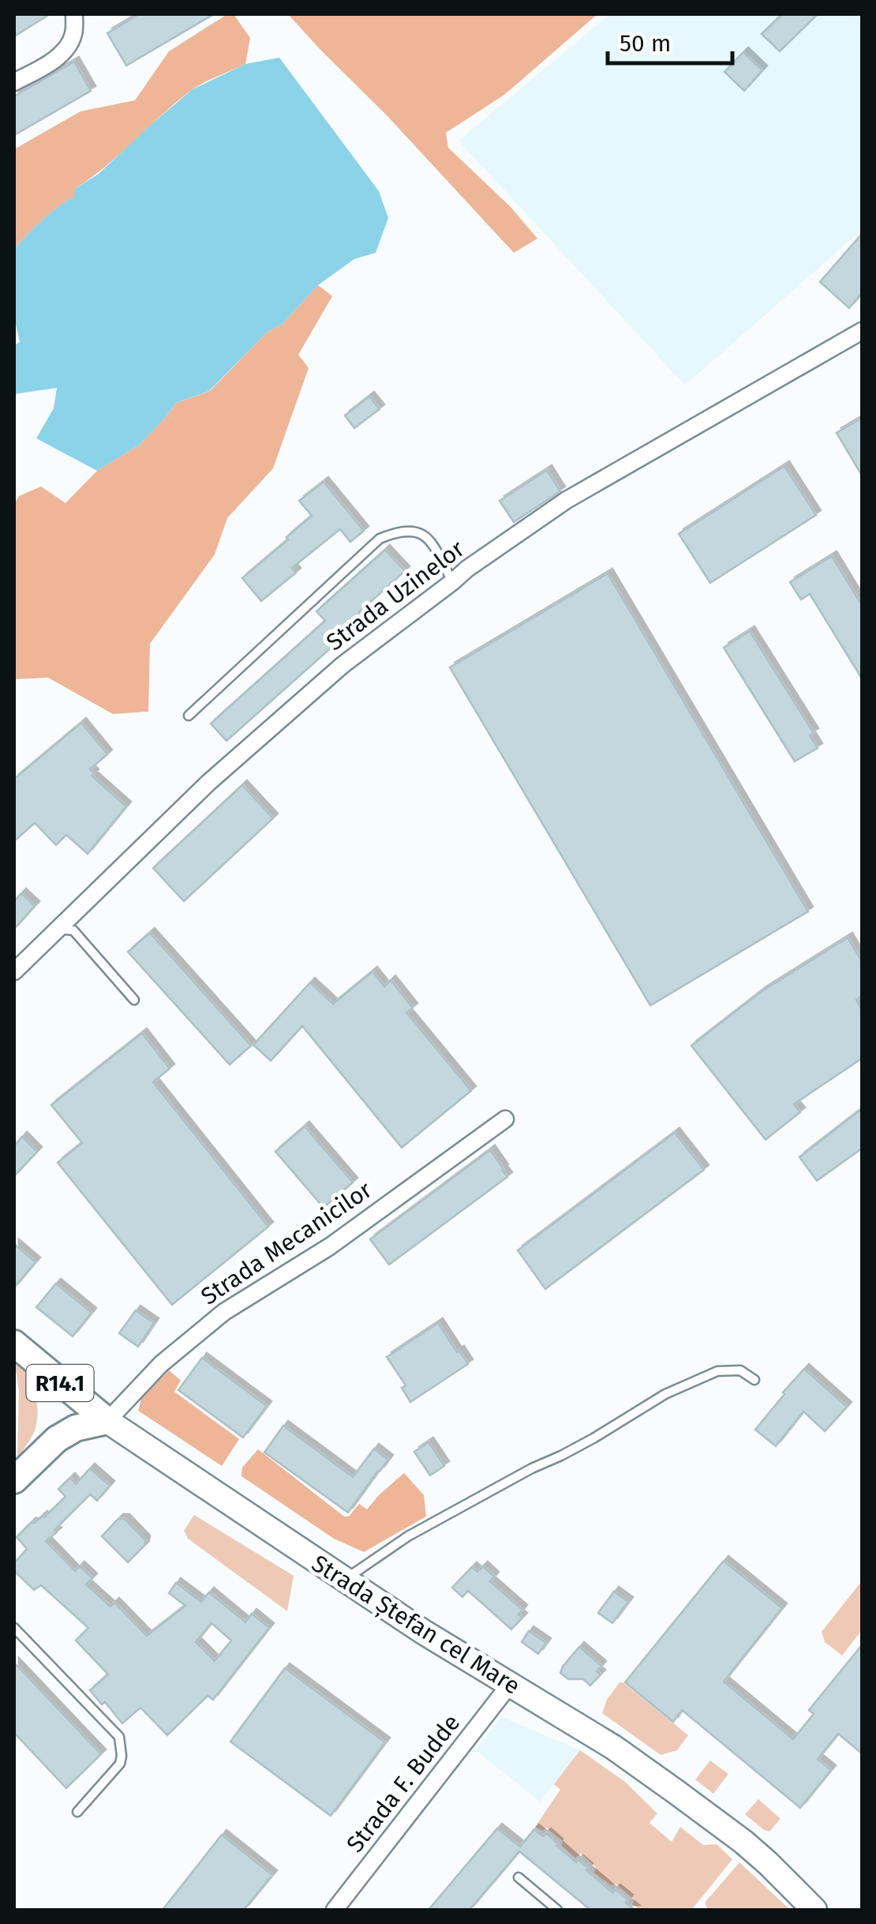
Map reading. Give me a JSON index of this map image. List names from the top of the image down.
{
  "streets": {
    "main road": ["R14.1", "Strada Ștefan cel Mare"],
    "street": ["Strada Uzinelor", "Strada Mecanicilor", "Strada F. Budde"]
  },
  "crossings": [
    ["Strada Mecanicilor", "R14.1"],
    ["Strada Mecanicilor", "Strada Ștefan cel Mare"],
    ["R14.1", "Strada Ștefan cel Mare"],
    ["Strada Ștefan cel Mare", "Strada F. Budde"]
  ],
  "scale_bar": "50 m"
}
